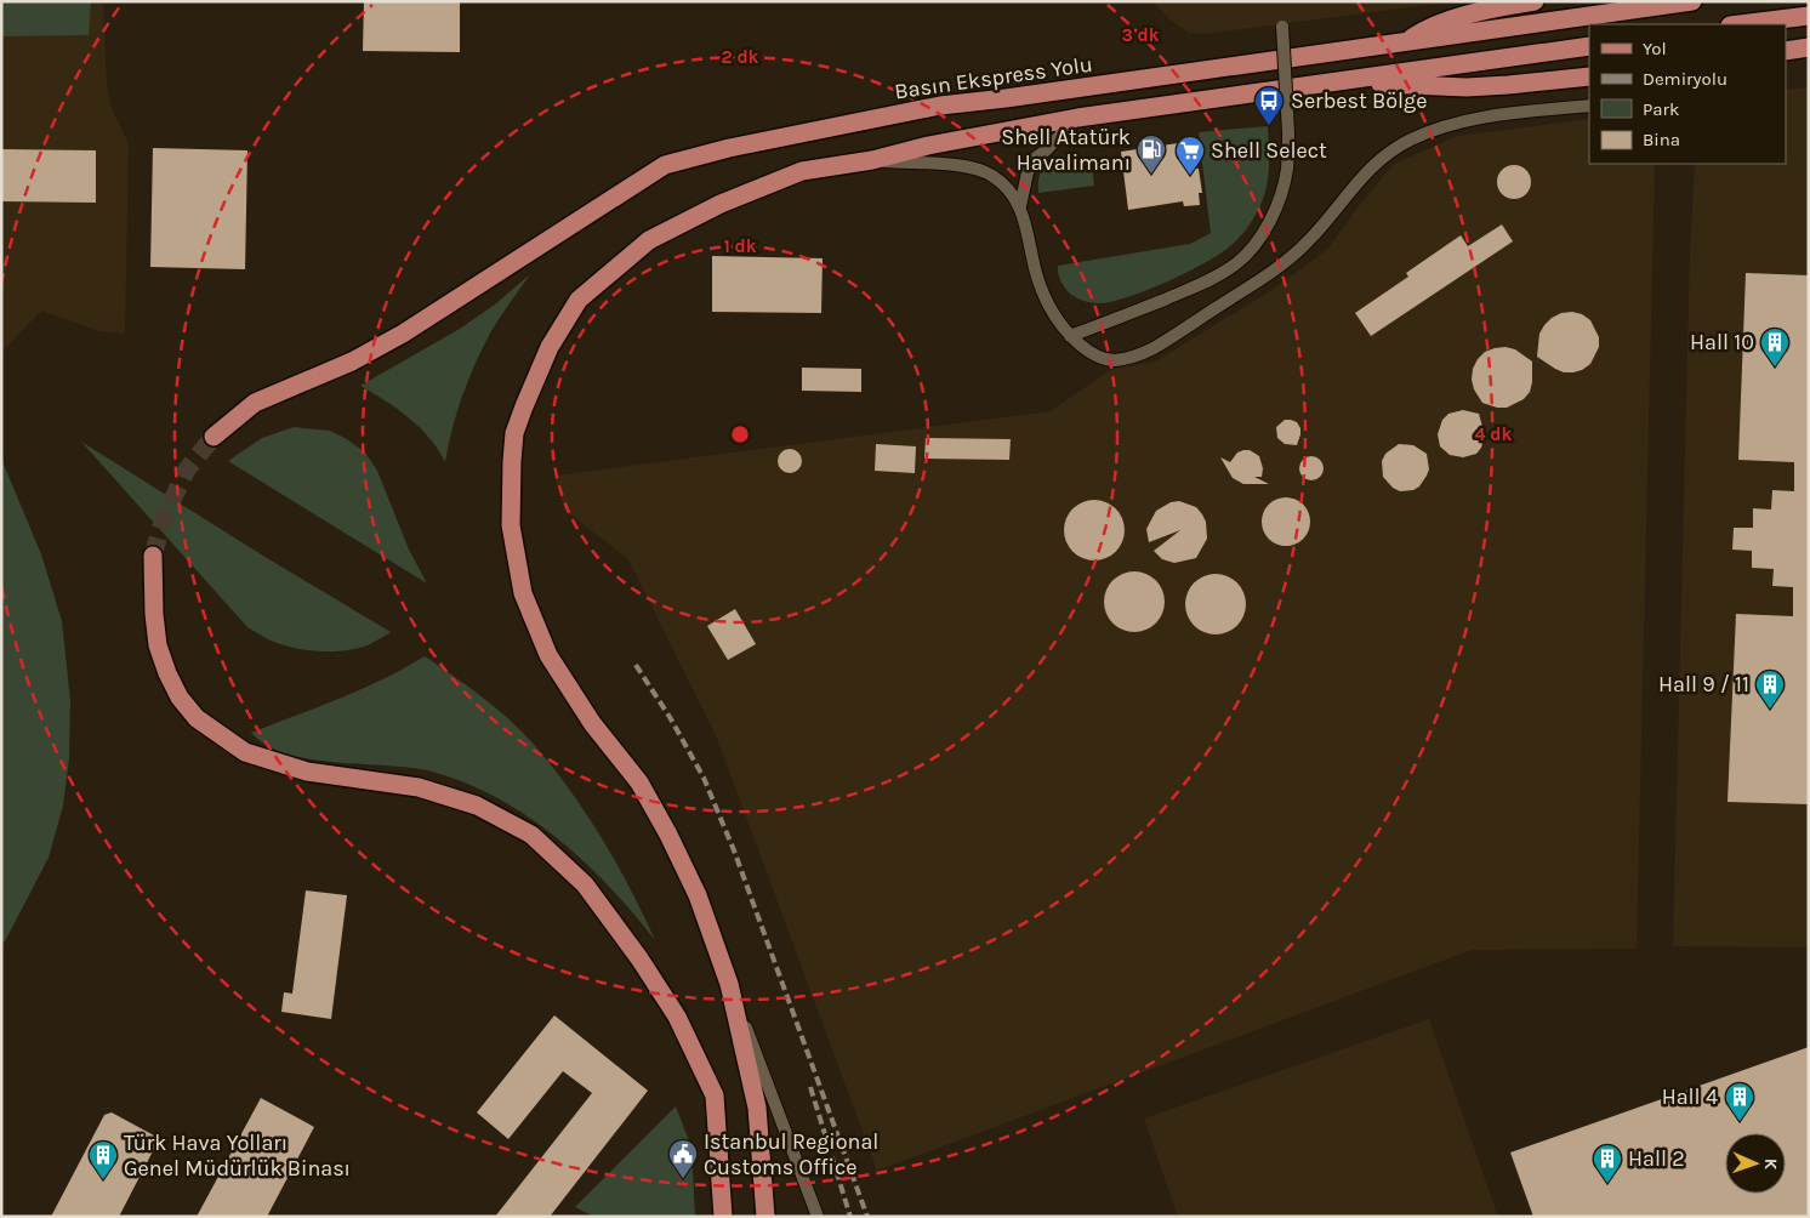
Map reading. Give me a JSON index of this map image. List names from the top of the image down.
{
  "streets": {
    "main road": ["Basın Ekspress Yolu"]
  },
  "places": {
    "bus stop": ["Serbest Bölge"],
    "fuel station": ["Shell Atatürk Havalimanı"],
    "supermarket": ["Shell Select"],
    "building": [
      "Hall 10",
      "Hall 9 / 11",
      "Hall 4",
      "Türk Hava Yolları Genel Müdürlük Binası",
      "Hall 2"
    ],
    "public building": ["Istanbul Regional Customs Office"]
  },
  "legend": [
    "Yol",
    "Demiryolu",
    "Park",
    "Bina"
  ],
  "north": "right",
  "rings": [
    "3 dk",
    "2 dk",
    "1 dk",
    "4 dk"
  ]
}
